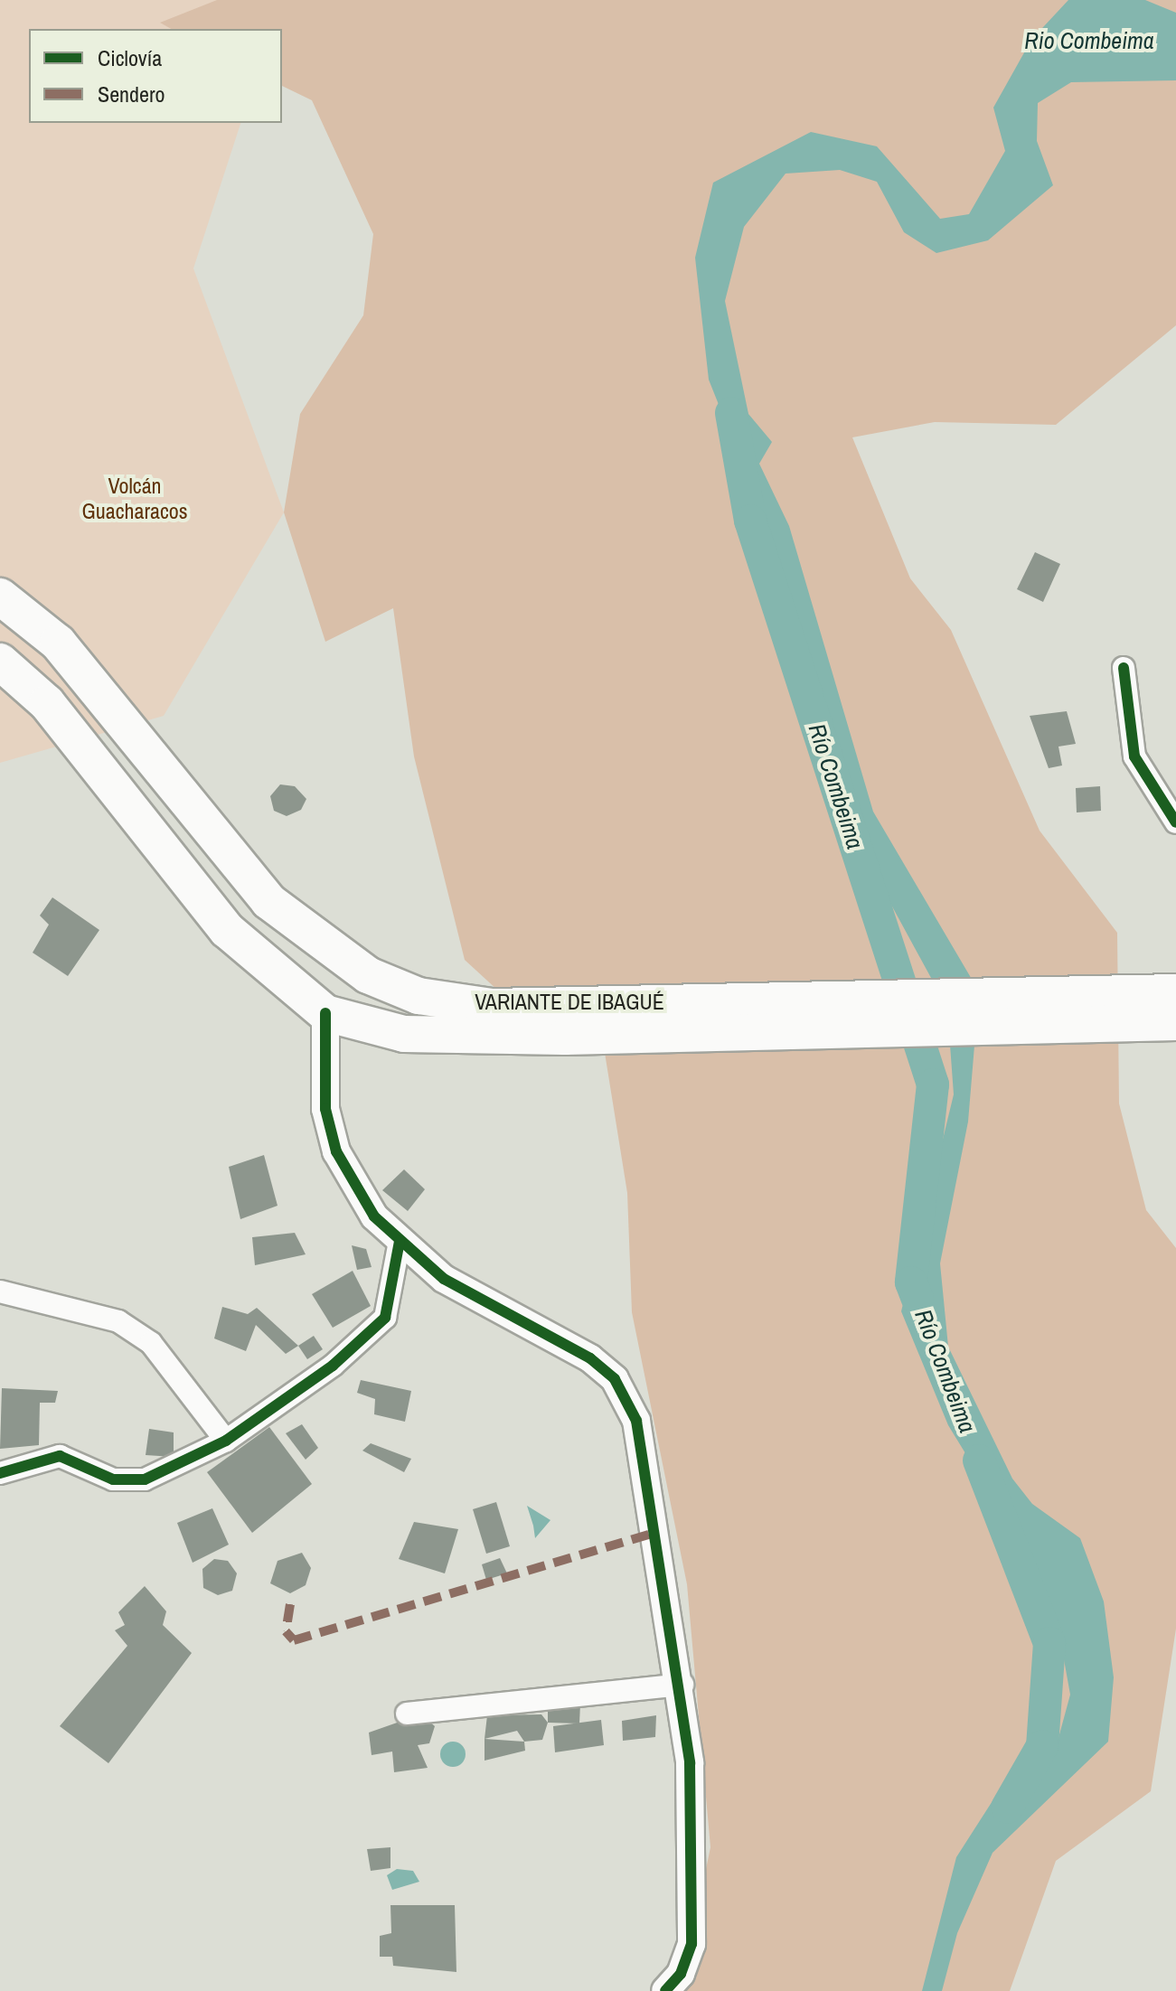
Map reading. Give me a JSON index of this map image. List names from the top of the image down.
{
  "streets": {
    "highway": ["VARIANTE DE IBAGUÉ"]
  },
  "water": ["Rio Combeima", "Río Combeima"],
  "parks": ["Volcán Guacharacos"],
  "legend": ["Ciclovía", "Sendero"]
}
